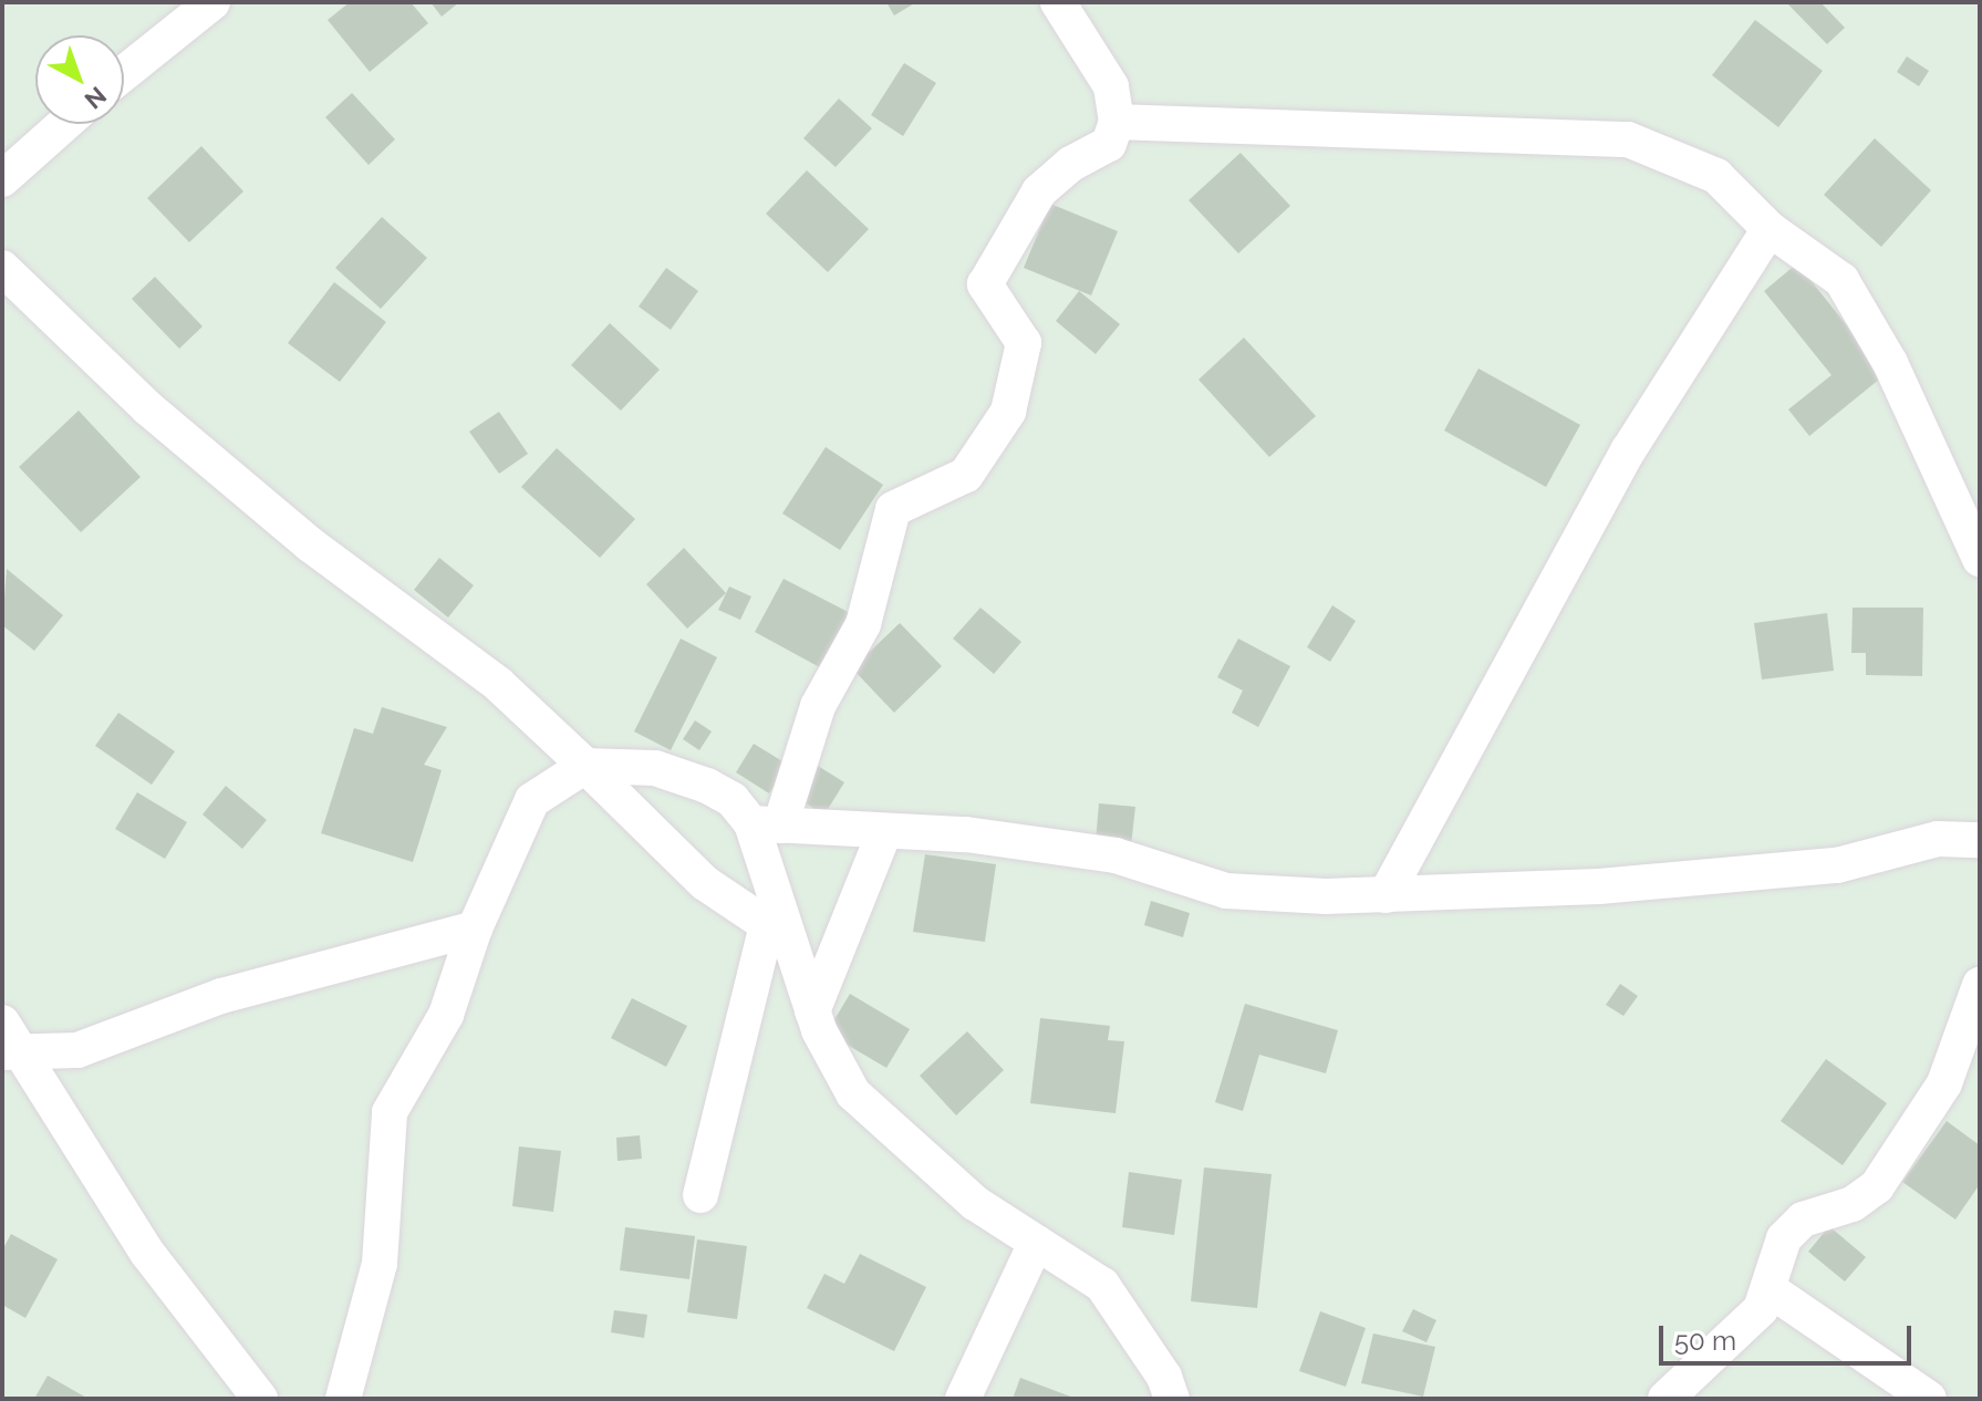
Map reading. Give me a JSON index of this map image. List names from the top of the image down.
{
  "scale_bar": "50 m",
  "north": "bottom right"
}
